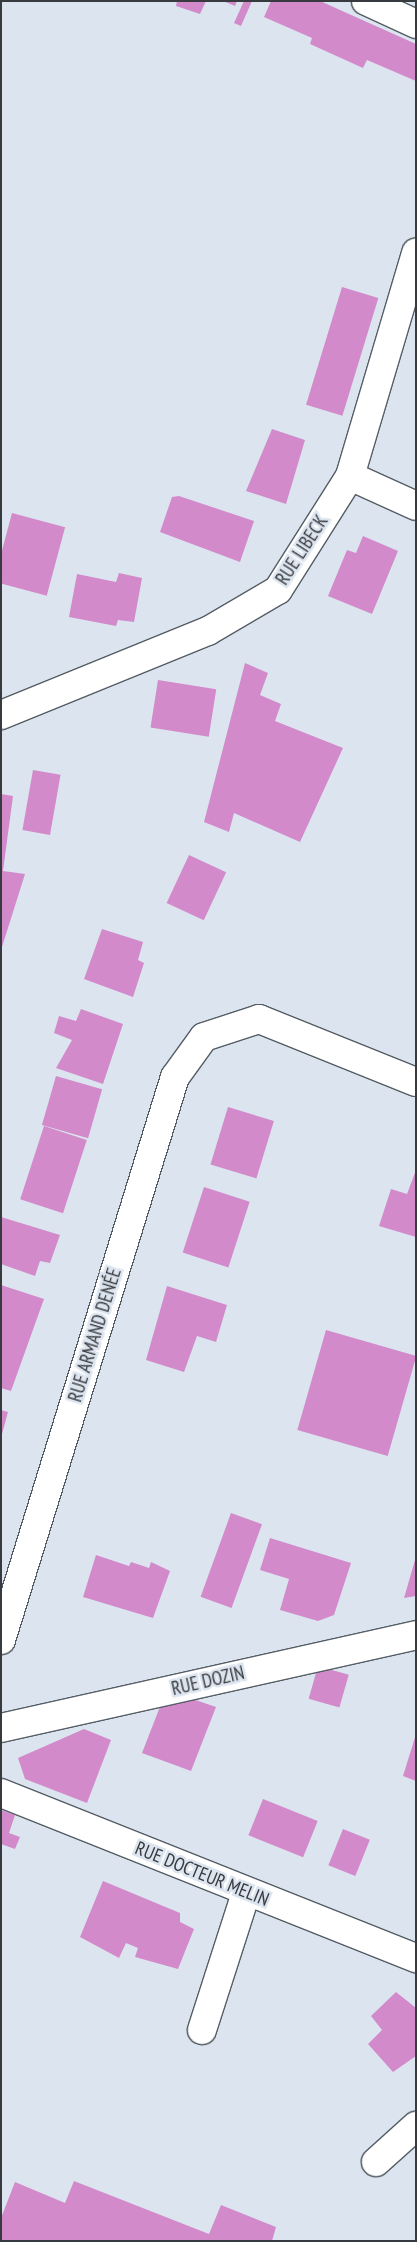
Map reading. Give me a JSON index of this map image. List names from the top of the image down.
{
  "streets": {
    "street": [
      "RUE LIBECK",
      "RUE ARMAND DENÉE",
      "RUE DOZIN",
      "RUE DOCTEUR MELIN"
    ]
  }
}
